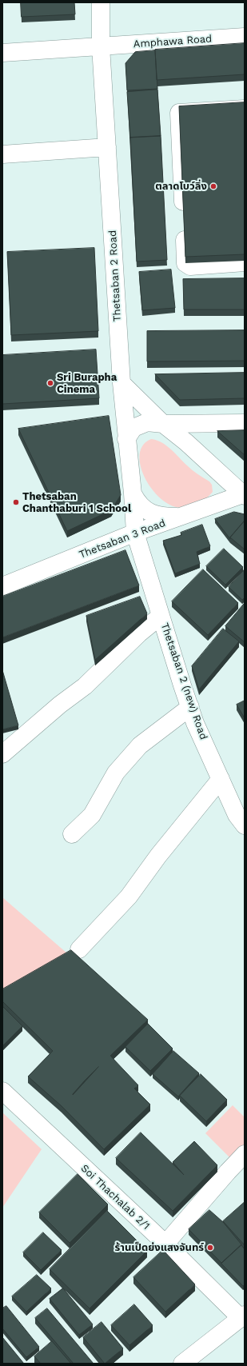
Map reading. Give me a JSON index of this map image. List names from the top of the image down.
{
  "streets": {
    "street": [
      "Amphawa Road",
      "Thetsaban 2 Road",
      "Thetsaban 3 Road",
      "Thetsaban 2 (new) Road",
      "Soi Thachalab 2/1"
    ]
  },
  "crossings": [
    ["Amphawa Road", "Thetsaban 2 Road"],
    ["Thetsaban 2 Road", "Thetsaban 3 Road"],
    ["Thetsaban 2 Road", "Thetsaban 2 (new) Road"],
    ["Thetsaban 3 Road", "Thetsaban 2 (new) Road"]
  ],
  "places": [
    "ตลาดโบว์ลิ่ง",
    "Sri Burapha Cinema",
    "Thetsaban Chanthaburi 1 School",
    "ร้านเป็ดย่งแสงจันทร์"
  ]
}
